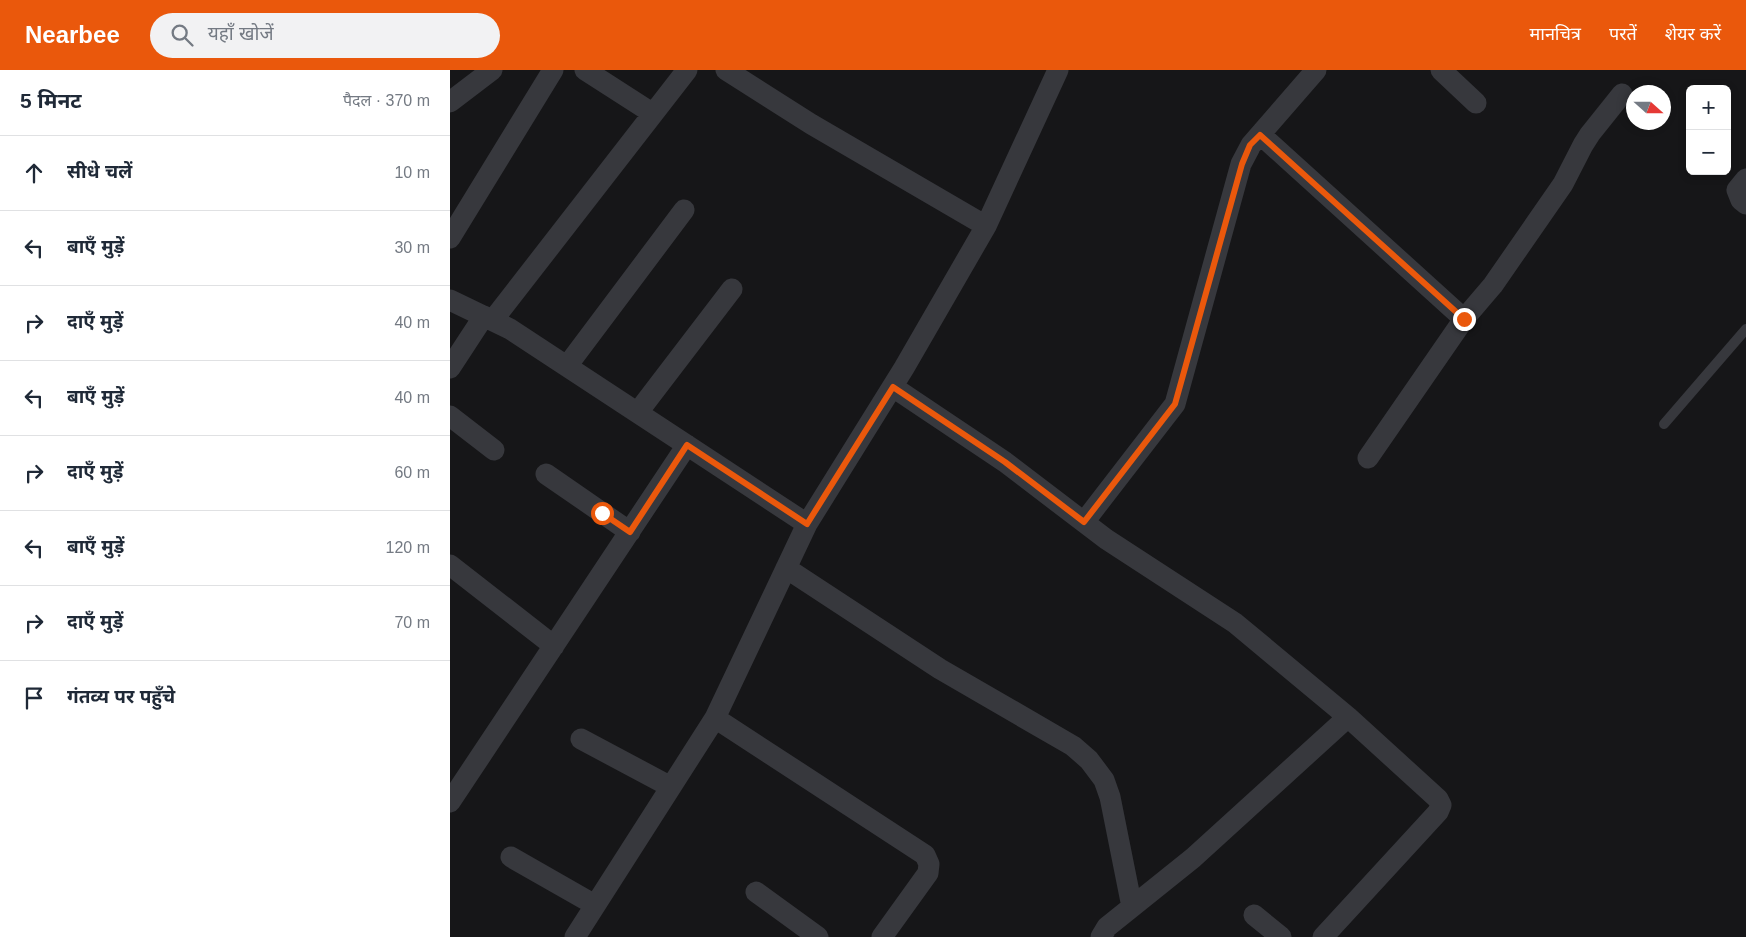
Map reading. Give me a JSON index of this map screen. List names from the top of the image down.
{
  "north": "right",
  "page": {
    "header": "Nearbee",
    "search": "यहाँ खोजें",
    "nav": ["मानचित्र", "परतें", "शेयर करें"],
    "heading": ["5 मिनट", "पैदल · 370 m"],
    "map_buttons": ["+", "−"],
    "list": [
      ["सीधे चलें", "10 m"],
      ["बाएँ मुड़ें", "30 m"],
      ["दाएँ मुड़ें", "40 m"],
      ["बाएँ मुड़ें", "40 m"],
      ["दाएँ मुड़ें", "60 m"],
      ["बाएँ मुड़ें", "120 m"],
      ["दाएँ मुड़ें", "70 m"],
      "गंतव्य पर पहुँचे"
    ]
  }
}
